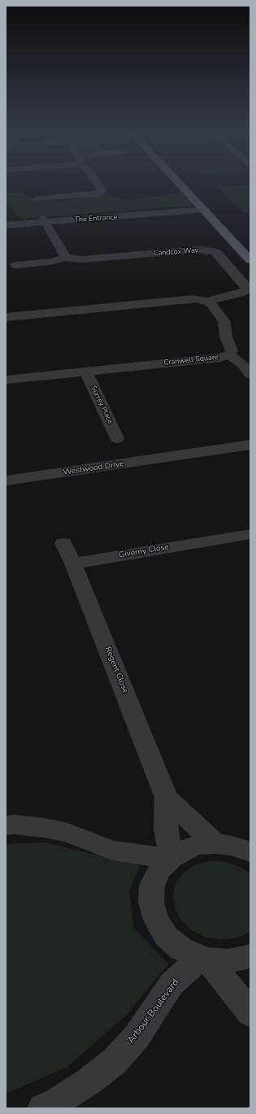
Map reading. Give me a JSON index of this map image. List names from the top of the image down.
{
  "streets": {
    "street": [
      "The Entrance",
      "Landcox Way",
      "Cranwell Square",
      "Surrey Place",
      "Westwood Drive",
      "Giverny Close",
      "Regent Close",
      "Arbour Boulevard"
    ]
  },
  "crossings": [
    ["Landcox Way", "Cranwell Square"],
    ["Cranwell Square", "Surrey Place"],
    ["Giverny Close", "Regent Close"]
  ]
}
